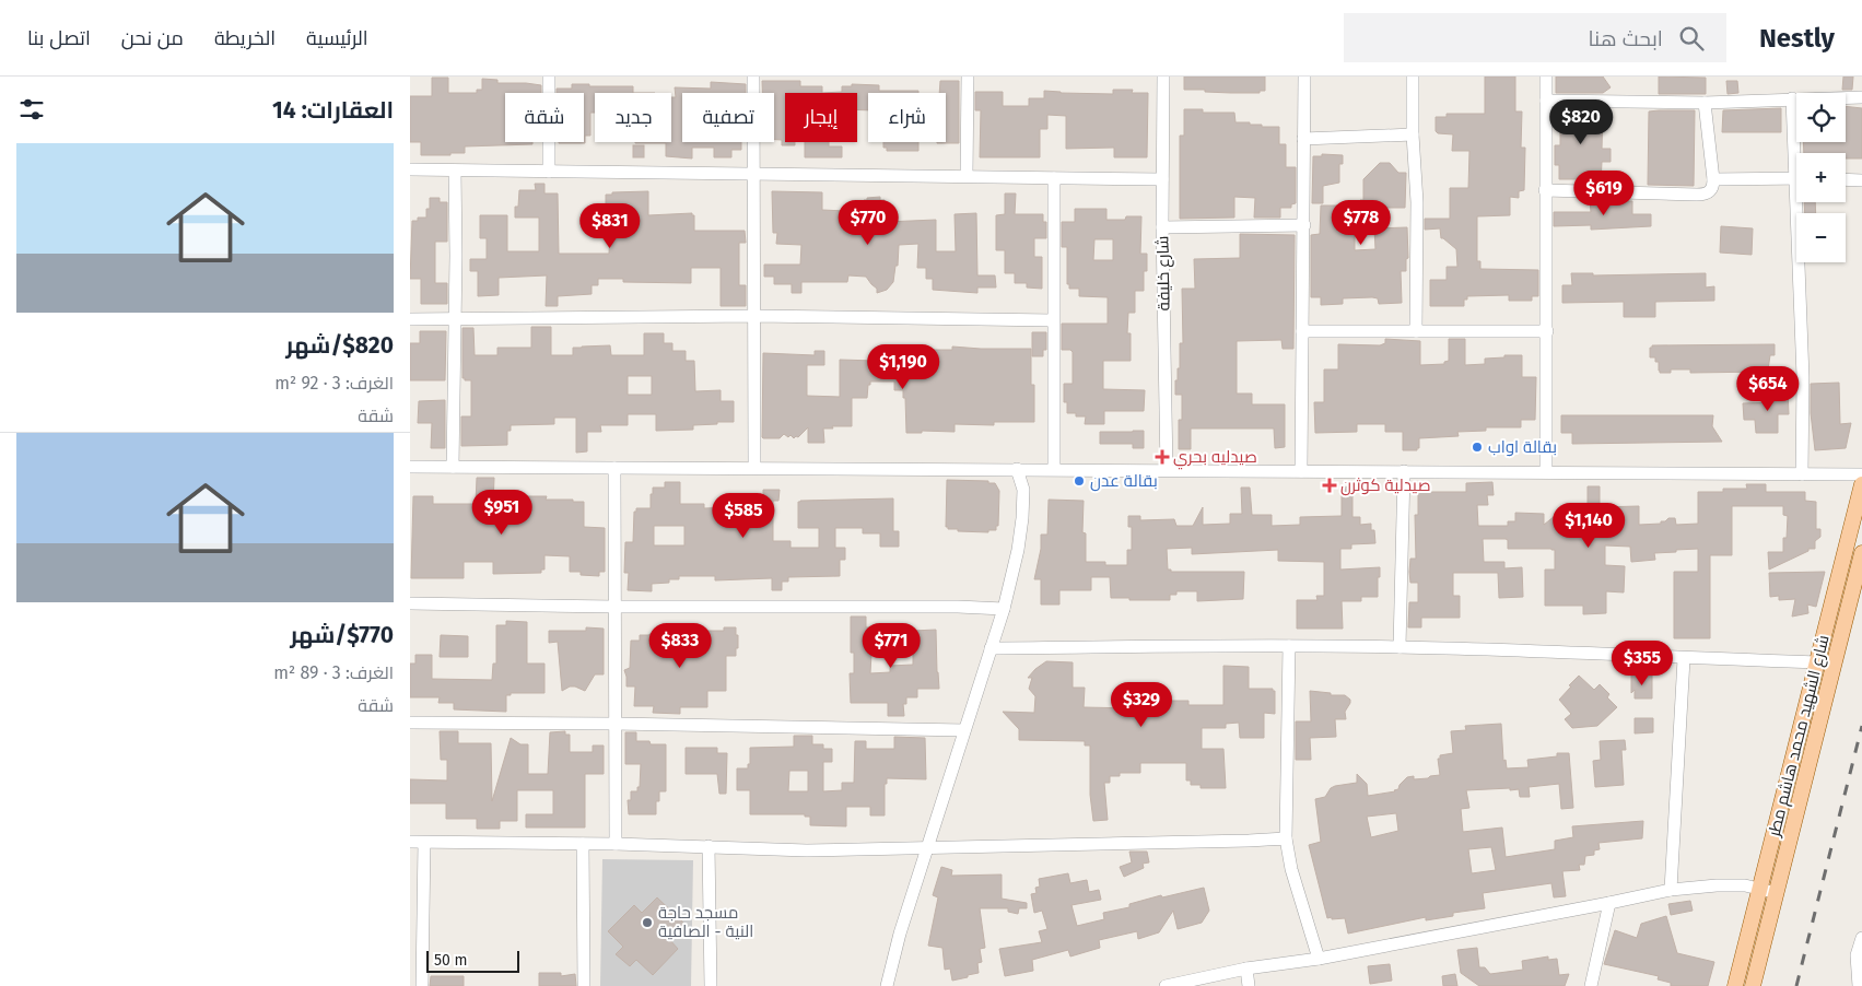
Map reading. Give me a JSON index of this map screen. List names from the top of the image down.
{
  "streets": {
    "main road": ["شارع الشهيد محمد هاشم مطر"],
    "street": ["شارع خليفة"]
  },
  "places": {
    "other": ["بقالة اواب", "بقالة عدن", "مسجد حاجة النية - الصافية"],
    "health": ["صيدليه بحري", "صيدلية كوثرن"]
  },
  "scale_bar": "50 m",
  "page": {
    "header": "Nestly",
    "search": "ابحث هنا",
    "nav": [
      "الرئيسية",
      "الخريطة",
      "من نحن",
      "اتصل بنا"
    ],
    "heading": "العقارات: 14",
    "map_buttons": ["+", "−"],
    "chip": [
      "شراء",
      "إيجار",
      "تصفية",
      "جديد",
      "شقة"
    ],
    "price": [
      "$820",
      "$619",
      "$770",
      "$778",
      "$831",
      "$1,190",
      "$654",
      "$951",
      "$585",
      "$1,140",
      "$833",
      "$771",
      "$355",
      "$329"
    ],
    "list": [
      {
        "name": "$820/شهر",
        "note": "الغرف: 3 · 92 m² · شقة"
      },
      {
        "name": "$770/شهر",
        "note": "الغرف: 3 · 89 m² · شقة"
      }
    ],
    "scale": "50 m"
  }
}
